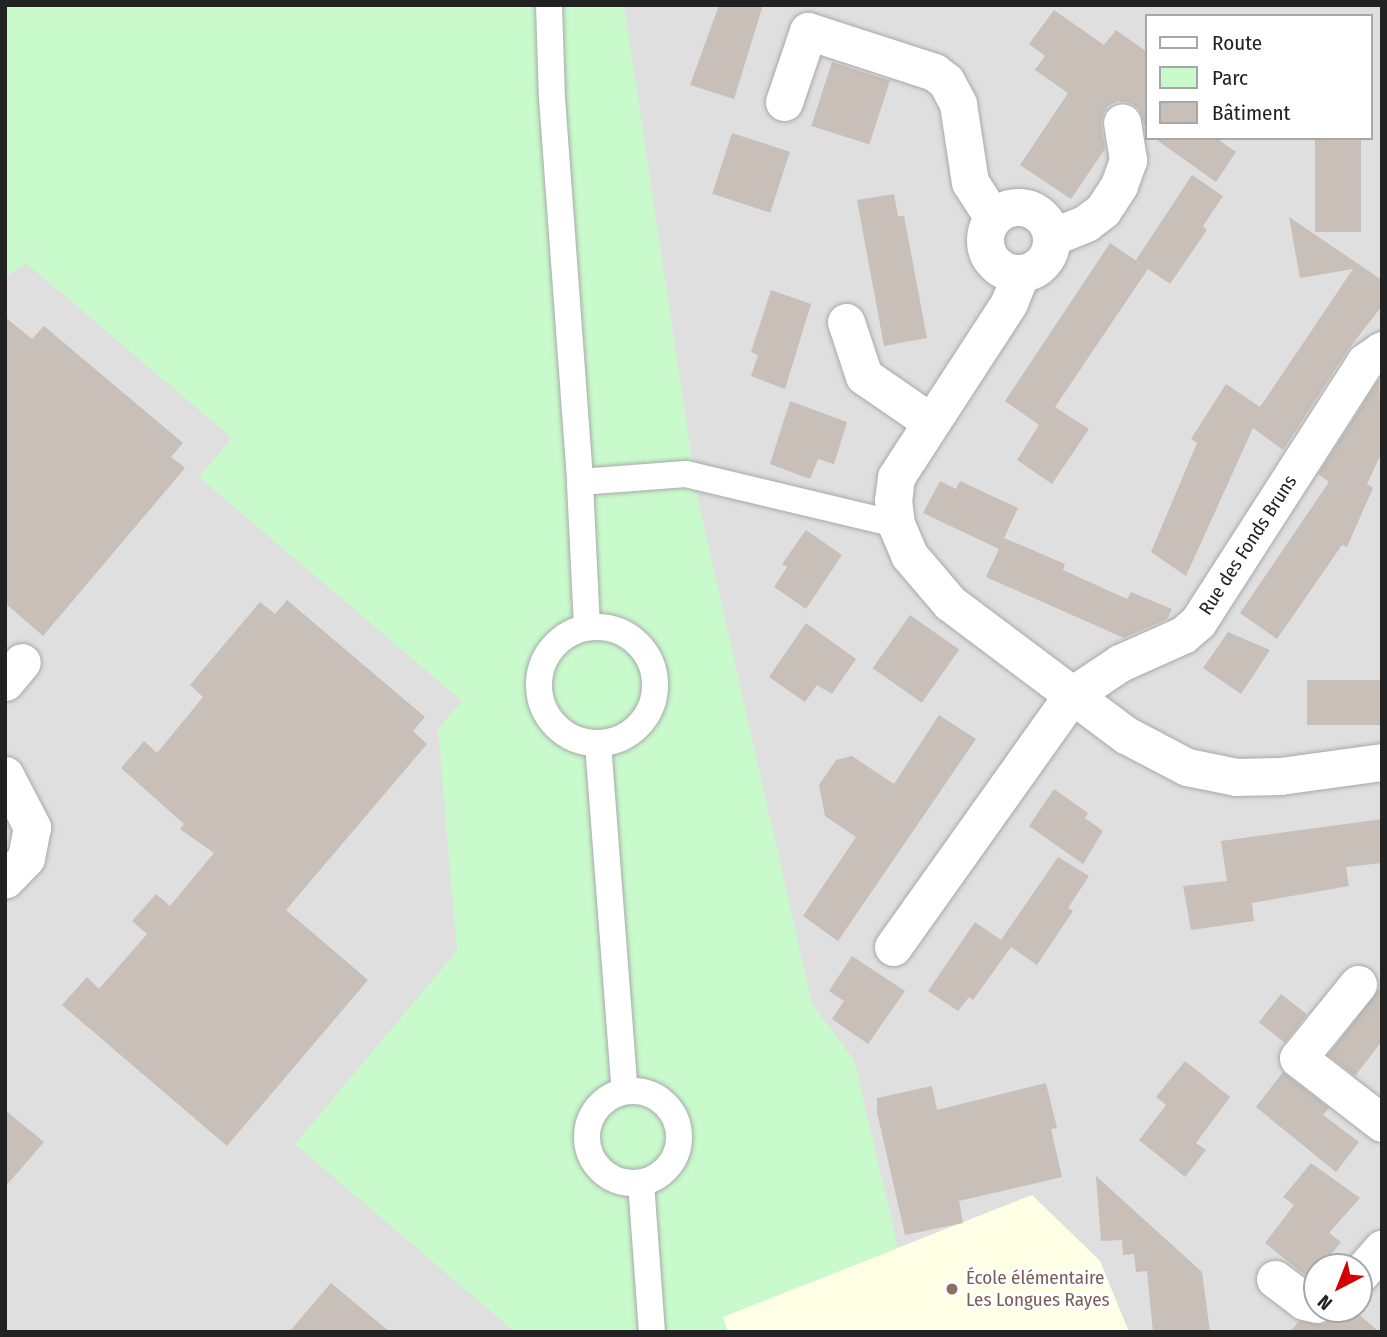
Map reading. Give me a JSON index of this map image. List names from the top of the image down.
{
  "streets": {
    "street": ["Rue des Fonds Bruns"]
  },
  "places": ["École élémentaire Les Longues Rayes"],
  "legend": ["Route", "Parc", "Bâtiment"],
  "north": "bottom left"
}
